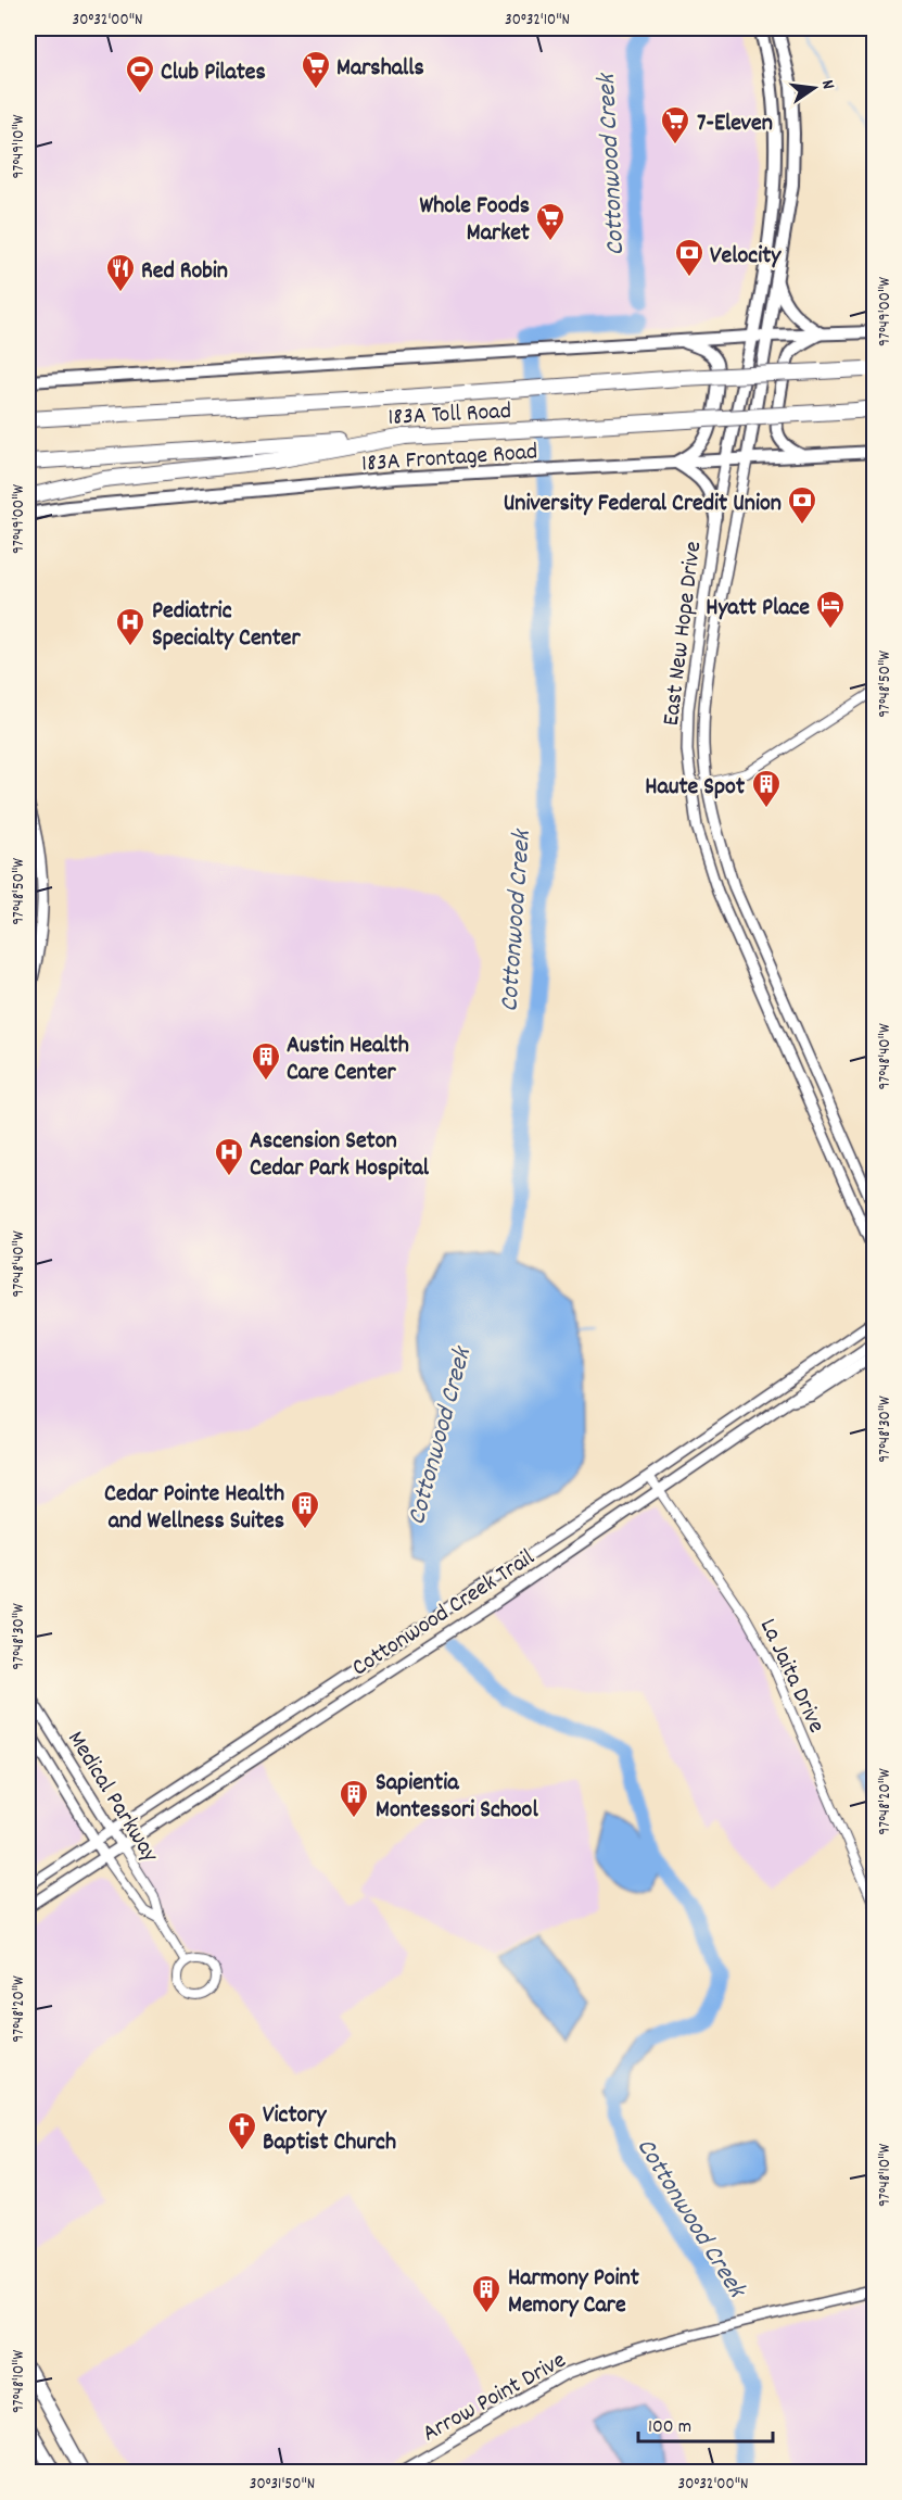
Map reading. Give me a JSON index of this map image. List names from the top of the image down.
{
  "streets": {
    "highway": ["183A Toll Road"],
    "main road": ["183A Frontage Road", "East New Hope Drive"],
    "street": [
      "Cottonwood Creek Trail",
      "La Jaita Drive",
      "Medical Parkway",
      "Arrow Point Drive"
    ]
  },
  "crossings": [
    ["183A Frontage Road", "East New Hope Drive"],
    ["Cottonwood Creek Trail", "La Jaita Drive"],
    ["Cottonwood Creek Trail", "Medical Parkway"]
  ],
  "water": ["Cottonwood Creek"],
  "places": {
    "supermarket": ["Marshalls", "7-Eleven", "Whole Foods Market"],
    "sports": ["Club Pilates"],
    "bank": ["Velocity", "University Federal Credit Union"],
    "restaurant": ["Red Robin"],
    "hotel": ["Hyatt Place"],
    "hospital": ["Pediatric Specialty Center", "Ascension Seton Cedar Park Hospital"],
    "building": [
      "Haute Spot",
      "Austin Health Care Center",
      "Cedar Pointe Health and Wellness Suites",
      "Sapientia Montessori School",
      "Harmony Point Memory Care"
    ],
    "church": ["Victory Baptist Church"]
  },
  "scale_bar": "100 m",
  "north": "right",
  "coordinates": [
    "30°32'00\"N",
    "30°32'10\"N",
    "97°49'10\"W",
    "97°49'00\"W",
    "97°48'50\"W",
    "97°48'40\"W",
    "97°48'30\"W",
    "97°48'20\"W",
    "97°48'10\"W",
    "30°31'50\"N"
  ]
}
